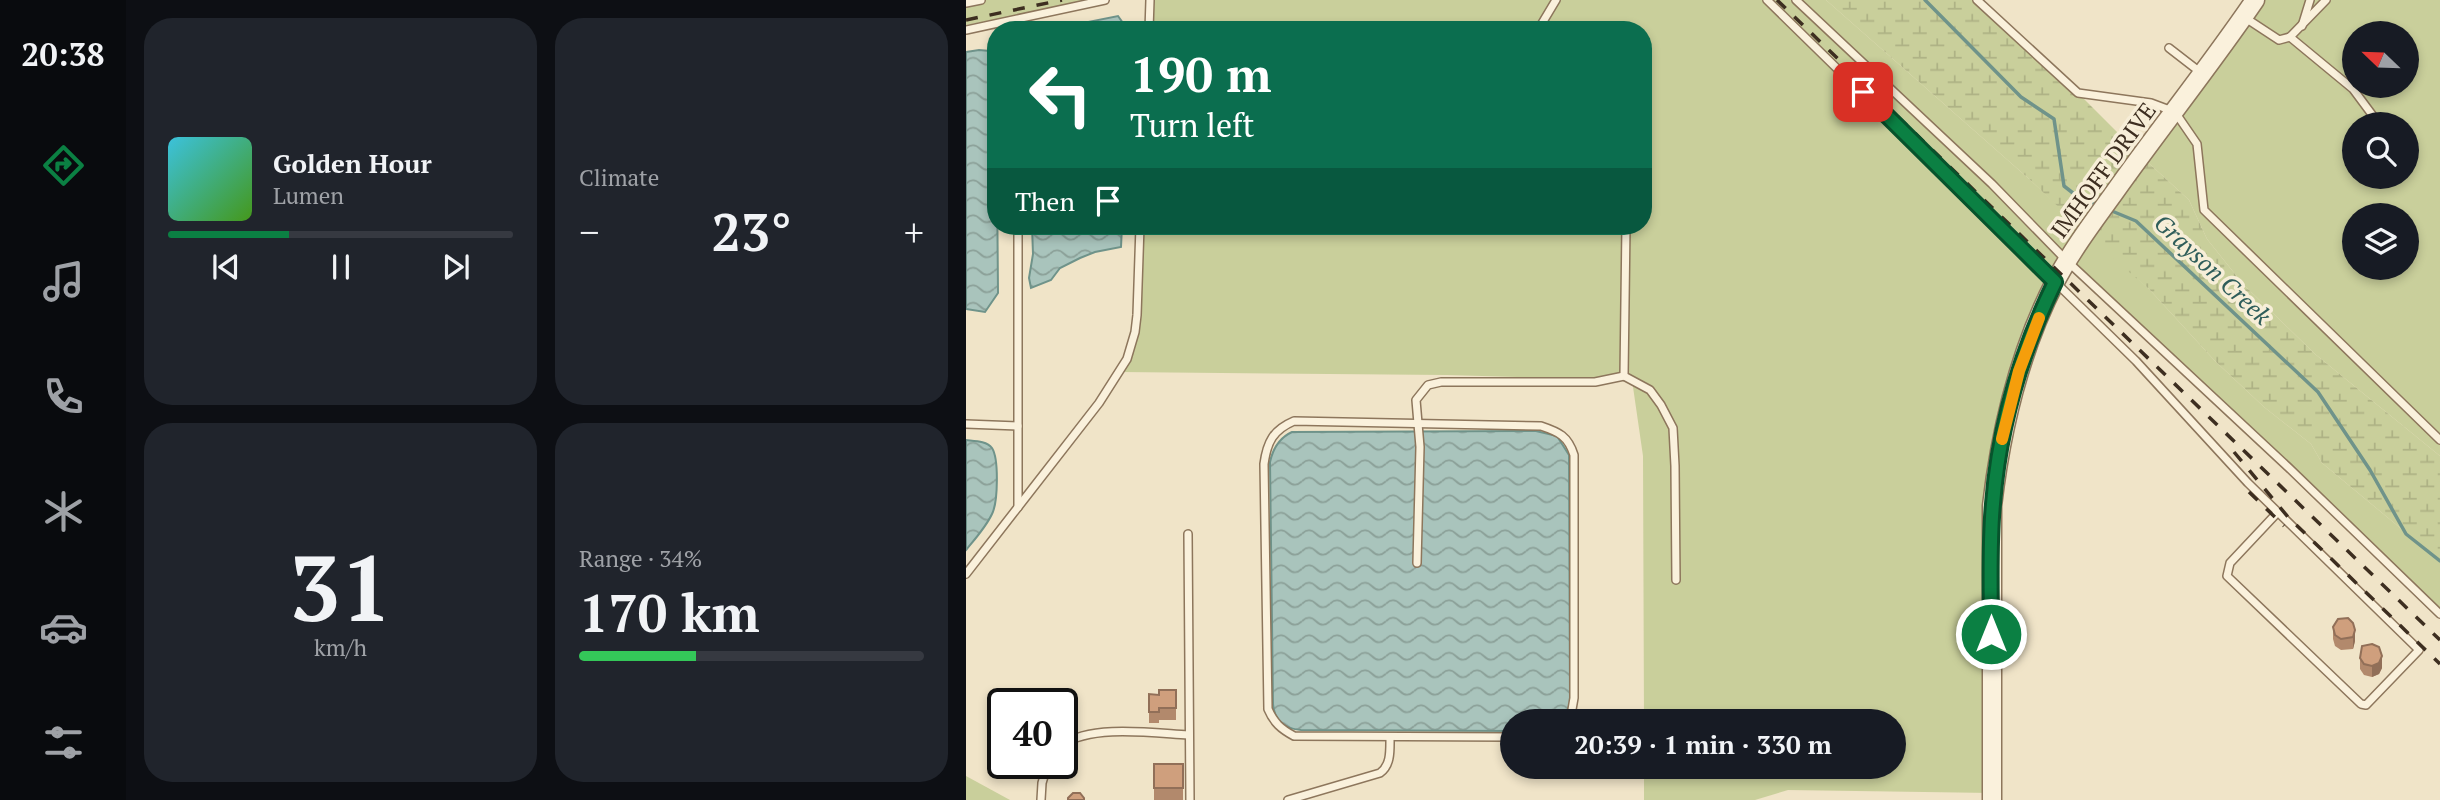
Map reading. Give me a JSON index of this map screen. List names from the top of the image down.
{
  "streets": {
    "street": ["IMHOFF DRIVE"]
  },
  "water": ["Grayson Creek"],
  "north": "top left",
  "page": {
    "tabs": "20:38",
    "tile": [
      "Climate",
      ["31", "km/h"],
      ["Range · 34%", "170 km"]
    ],
    "turn": ["190 m", "Turn left"],
    "song": ["Golden Hour", "Lumen"],
    "then": "Then",
    "heat": ["−", "23°", "+"],
    "limit": "40",
    "trip": "20:39 · 1 min · 330 m"
  }
}
